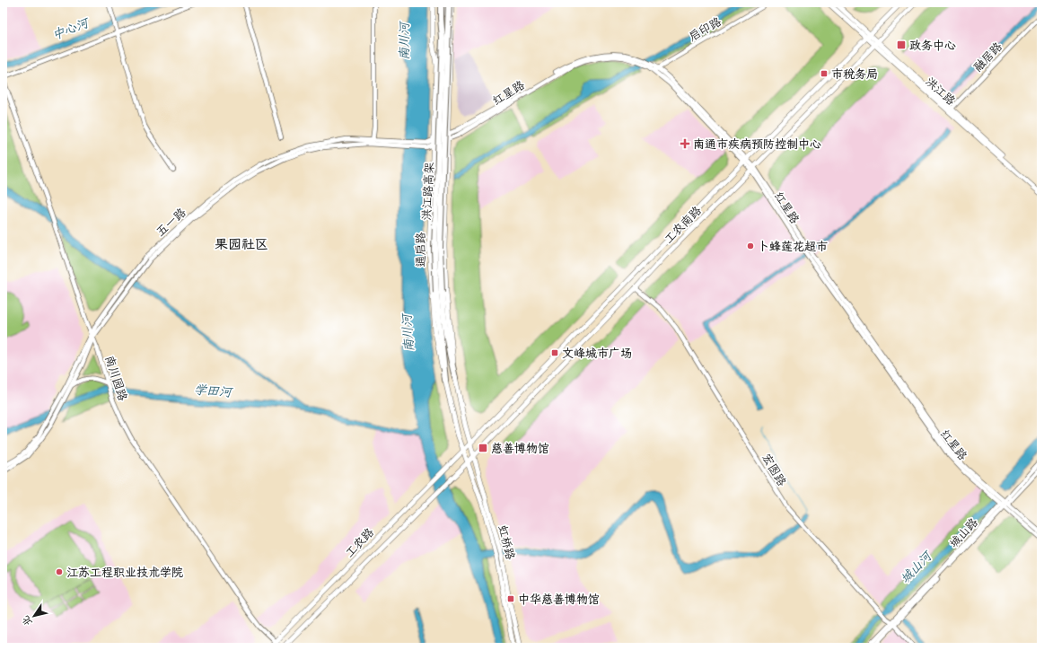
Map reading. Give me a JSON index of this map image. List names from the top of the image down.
{
  "streets": {
    "highway": ["洪江路高架"],
    "main road": [
      "启印路",
      "融居路",
      "洪江路",
      "红星路",
      "五一路",
      "工农南路",
      "通启路",
      "南川园路",
      "宏图路",
      "城山路",
      "工农路",
      "虹桥路"
    ]
  },
  "crossings": [
    ["启印路", "红星路"],
    ["融居路", "洪江路"],
    ["洪江路", "工农南路"],
    ["红星路", "五一路"],
    ["红星路", "工农南路"],
    ["红星路", "通启路"],
    ["红星路", "城山路"],
    ["洪江路高架", "通启路"],
    ["五一路", "通启路"],
    ["五一路", "南川园路"],
    ["工农南路", "通启路"],
    ["工农南路", "宏图路"],
    ["工农南路", "工农路"],
    ["工农南路", "虹桥路"],
    ["通启路", "工农路"],
    ["通启路", "虹桥路"],
    ["南川园路", "工农路"],
    ["宏图路", "城山路"],
    ["工农路", "虹桥路"]
  ],
  "districts": ["果园社区"],
  "water": [
    "中心河",
    "南川河",
    "学田河",
    "城山河"
  ],
  "places": {
    "transit": [
      "政务中心",
      "市税务局",
      "文峰城市广场",
      "慈善博物馆",
      "中华慈善博物馆"
    ],
    "health": ["南通市疾病预防控制中心"],
    "other": ["卜蜂莲花超市", "江苏工程职业技术学院"]
  },
  "north": "bottom left"
}
